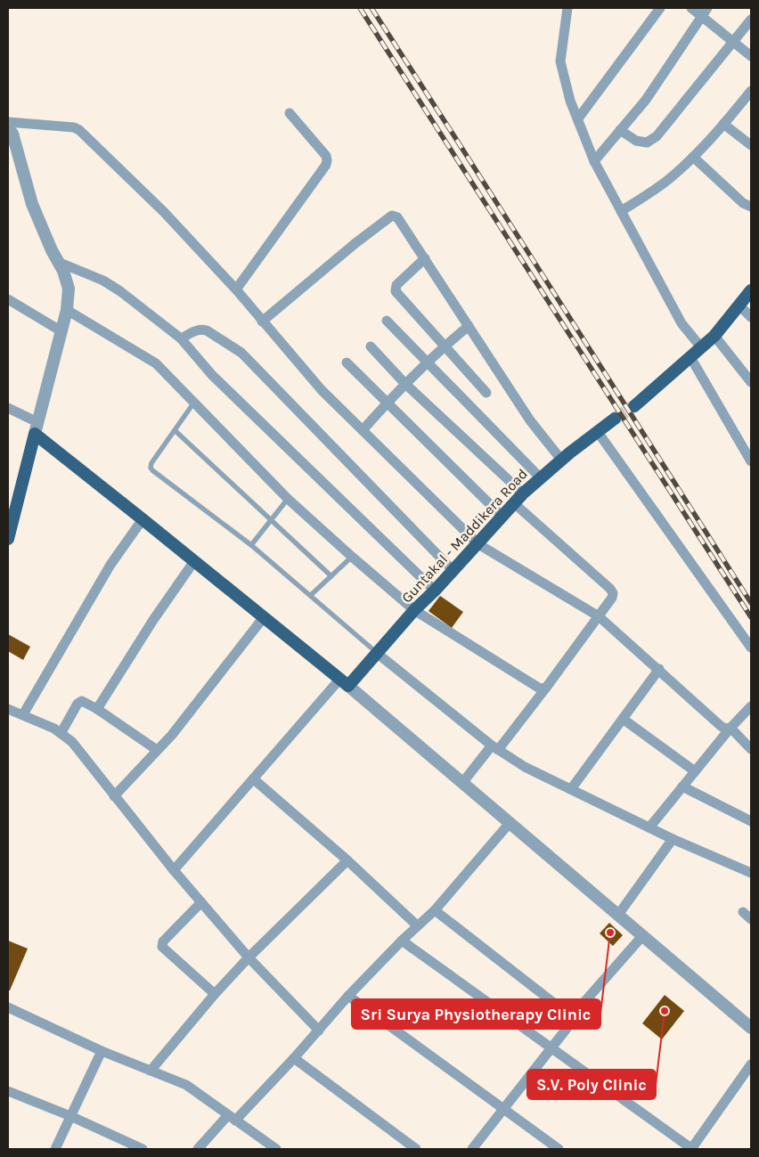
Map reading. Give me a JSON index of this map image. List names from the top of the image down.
{
  "streets": {
    "main road": ["Guntakal - Maddikera Road"]
  },
  "places": ["Sri Surya Physiotherapy Clinic", "S.V. Poly Clinic"]
}
